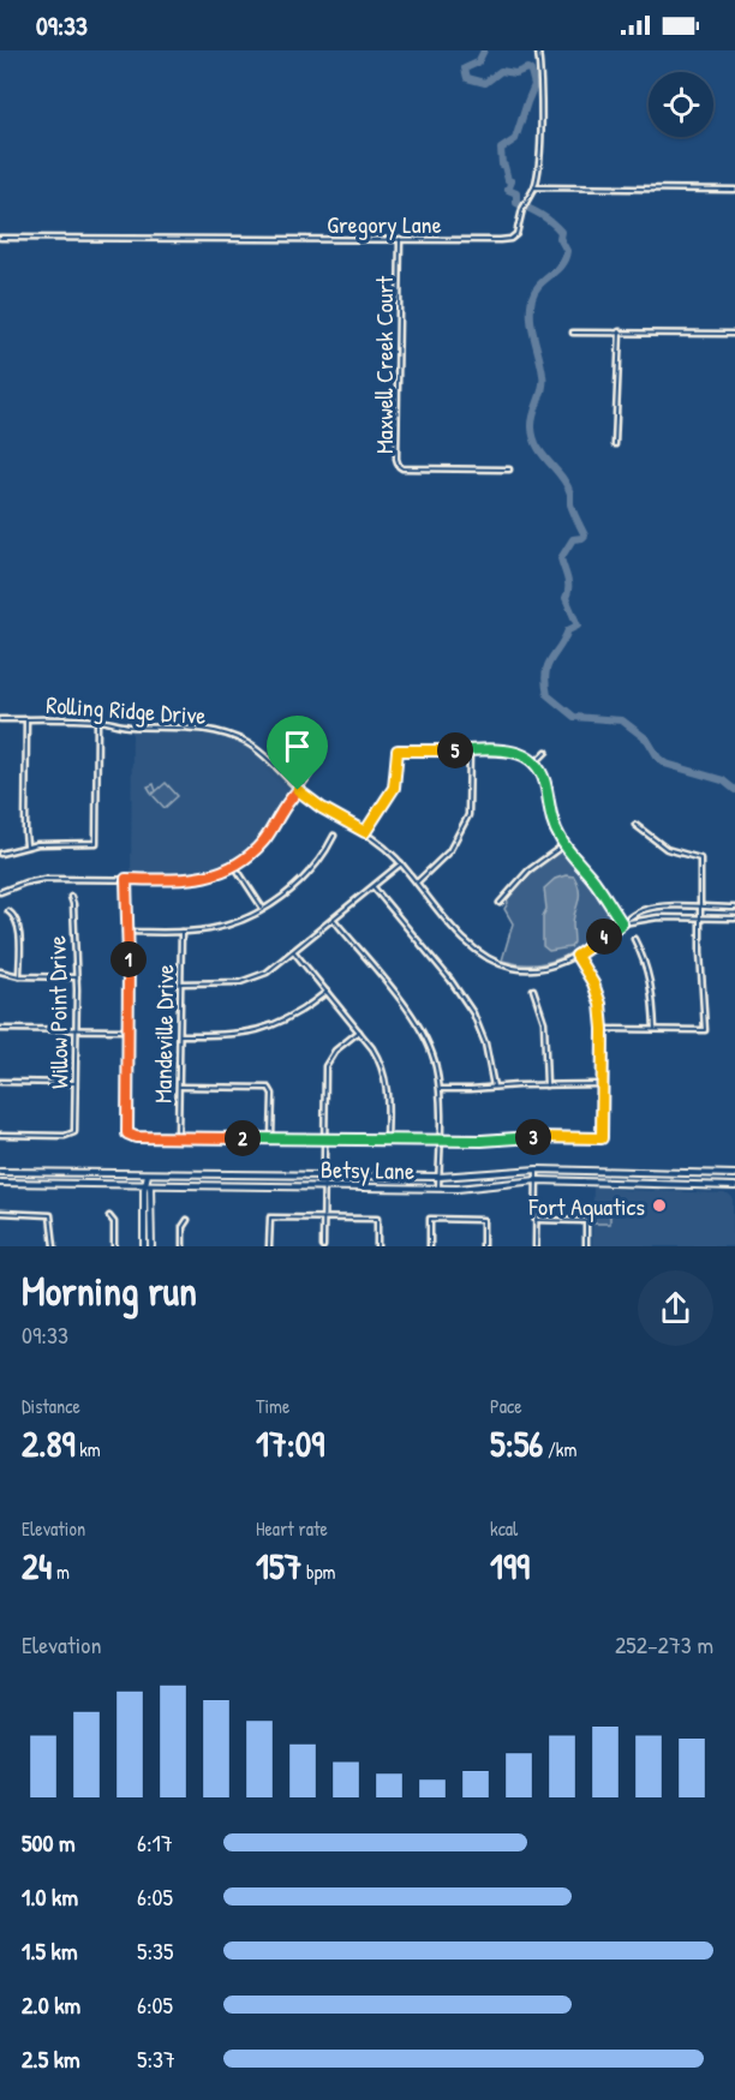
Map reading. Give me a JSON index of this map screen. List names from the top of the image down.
{
  "streets": {
    "main road": ["Betsy Lane"],
    "street": [
      "Gregory Lane",
      "Maxwell Creek Court",
      "Rolling Ridge Drive",
      "Willow Point Drive",
      "Mandeville Drive"
    ]
  },
  "crossings": [
    ["Gregory Lane", "Maxwell Creek Court"]
  ],
  "places": ["Fort Aquatics"],
  "page": {
    "status": "09:33",
    "pins": [
      "5",
      "4",
      "1",
      "3",
      "2"
    ],
    "heading": ["Morning run", "09:33"],
    "stats": [
      ["Distance", "2.89 km"],
      ["Time", "17:09"],
      ["Pace", "5:56 /km"],
      ["Elevation", "24 m"],
      ["Heart rate", "157 bpm"],
      ["kcal", "199"]
    ],
    "chart": ["Elevation", "252–273 m"],
    "list": [
      {
        "name": "500 m",
        "note": "6:17"
      },
      {
        "name": "1.0 km",
        "note": "6:05"
      },
      {
        "name": "1.5 km",
        "note": "5:35"
      },
      {
        "name": "2.0 km",
        "note": "6:05"
      },
      {
        "name": "2.5 km",
        "note": "5:37"
      }
    ]
  }
}
